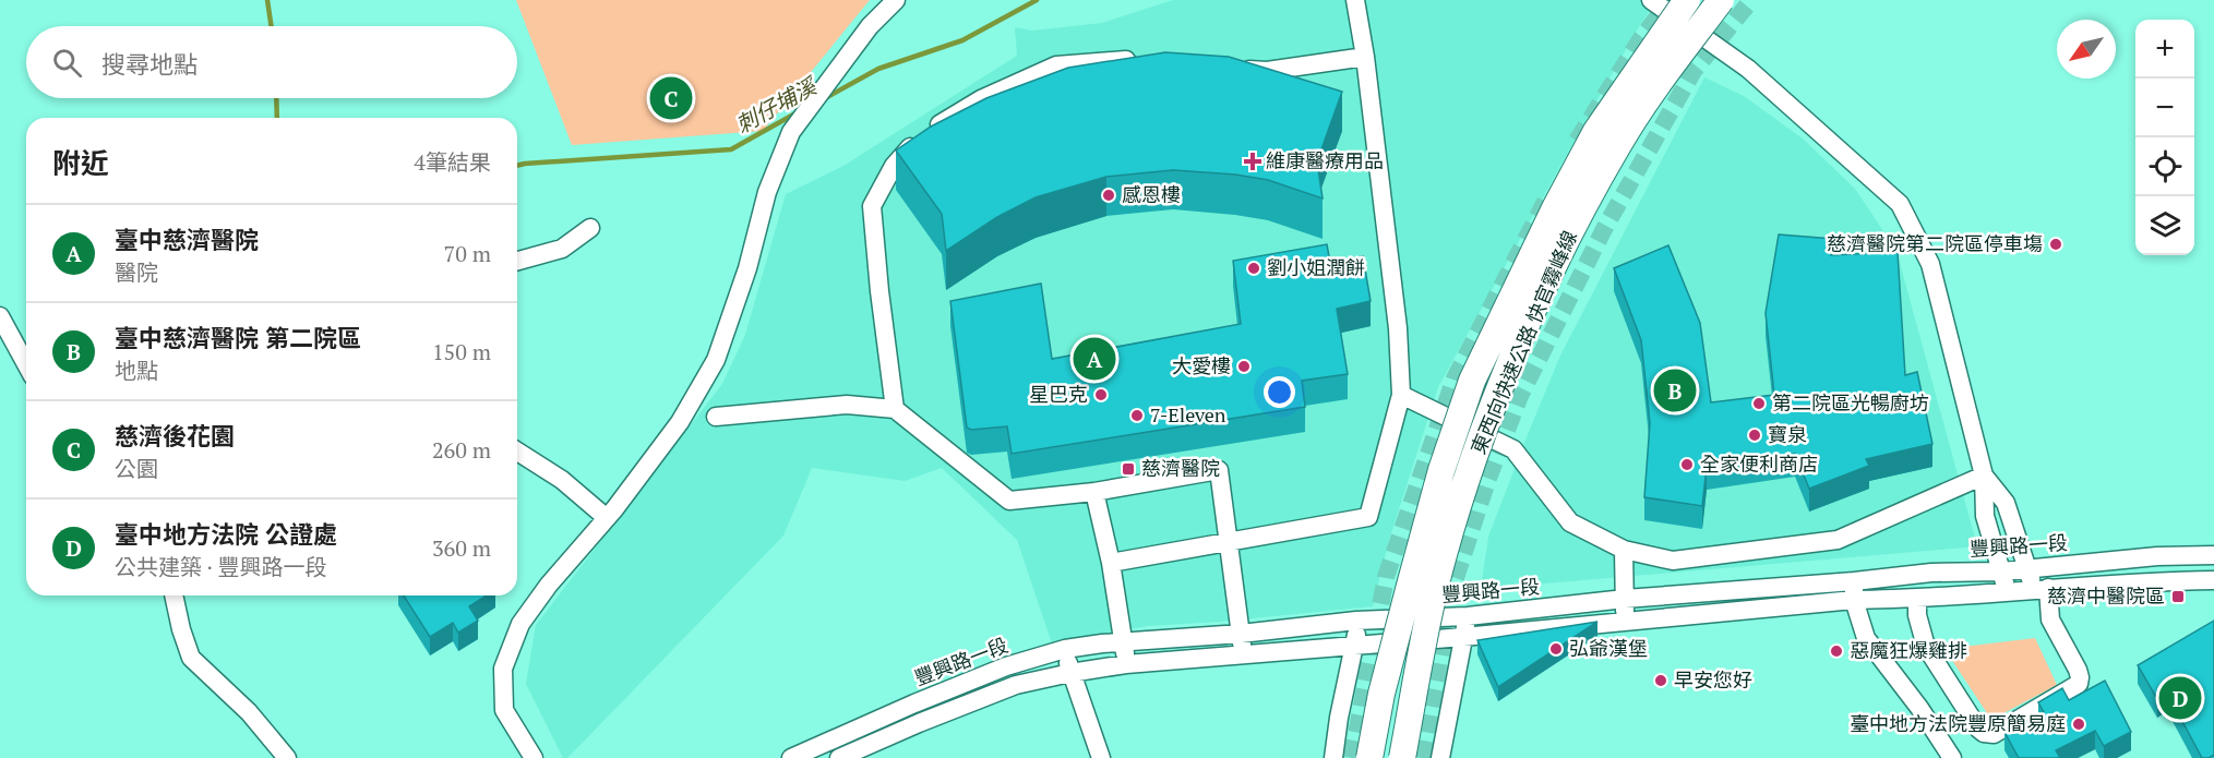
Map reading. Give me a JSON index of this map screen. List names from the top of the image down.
{
  "streets": {
    "highway": ["東西向快速公路 快官霧峰線"],
    "street": ["豐興路一段"]
  },
  "water": ["刺仔埔溪"],
  "places": {
    "health": ["維康醫療用品"],
    "other": [
      "感恩樓",
      "慈濟醫院第二院區停車塲",
      "劉小姐潤餅",
      "大愛樓",
      "星巴克",
      "第二院區光暢廚坊",
      "7-Eleven",
      "寶泉",
      "全家便利商店",
      "弘爺漢堡",
      "惡魔狂爆雞排",
      "早安您好",
      "臺中地方法院豐原簡易庭"
    ],
    "transit": ["慈濟醫院", "慈濟中醫院區"]
  },
  "north": "bottom left",
  "page": {
    "map_buttons": ["+", "−"],
    "search": "搜尋地點",
    "pins": [
      "C",
      "A",
      "B",
      "D"
    ],
    "heading": ["附近", "4筆結果"],
    "list": [
      {
        "mark": "A",
        "name": "臺中慈濟醫院",
        "note": "醫院",
        "value": "70 m"
      },
      {
        "mark": "B",
        "name": "臺中慈濟醫院 第二院區",
        "note": "地點",
        "value": "150 m"
      },
      {
        "mark": "C",
        "name": "慈濟後花園",
        "note": "公園",
        "value": "260 m"
      },
      {
        "mark": "D",
        "name": "臺中地方法院 公證處",
        "note": "公共建築 · 豐興路一段",
        "value": "360 m"
      }
    ]
  }
}
